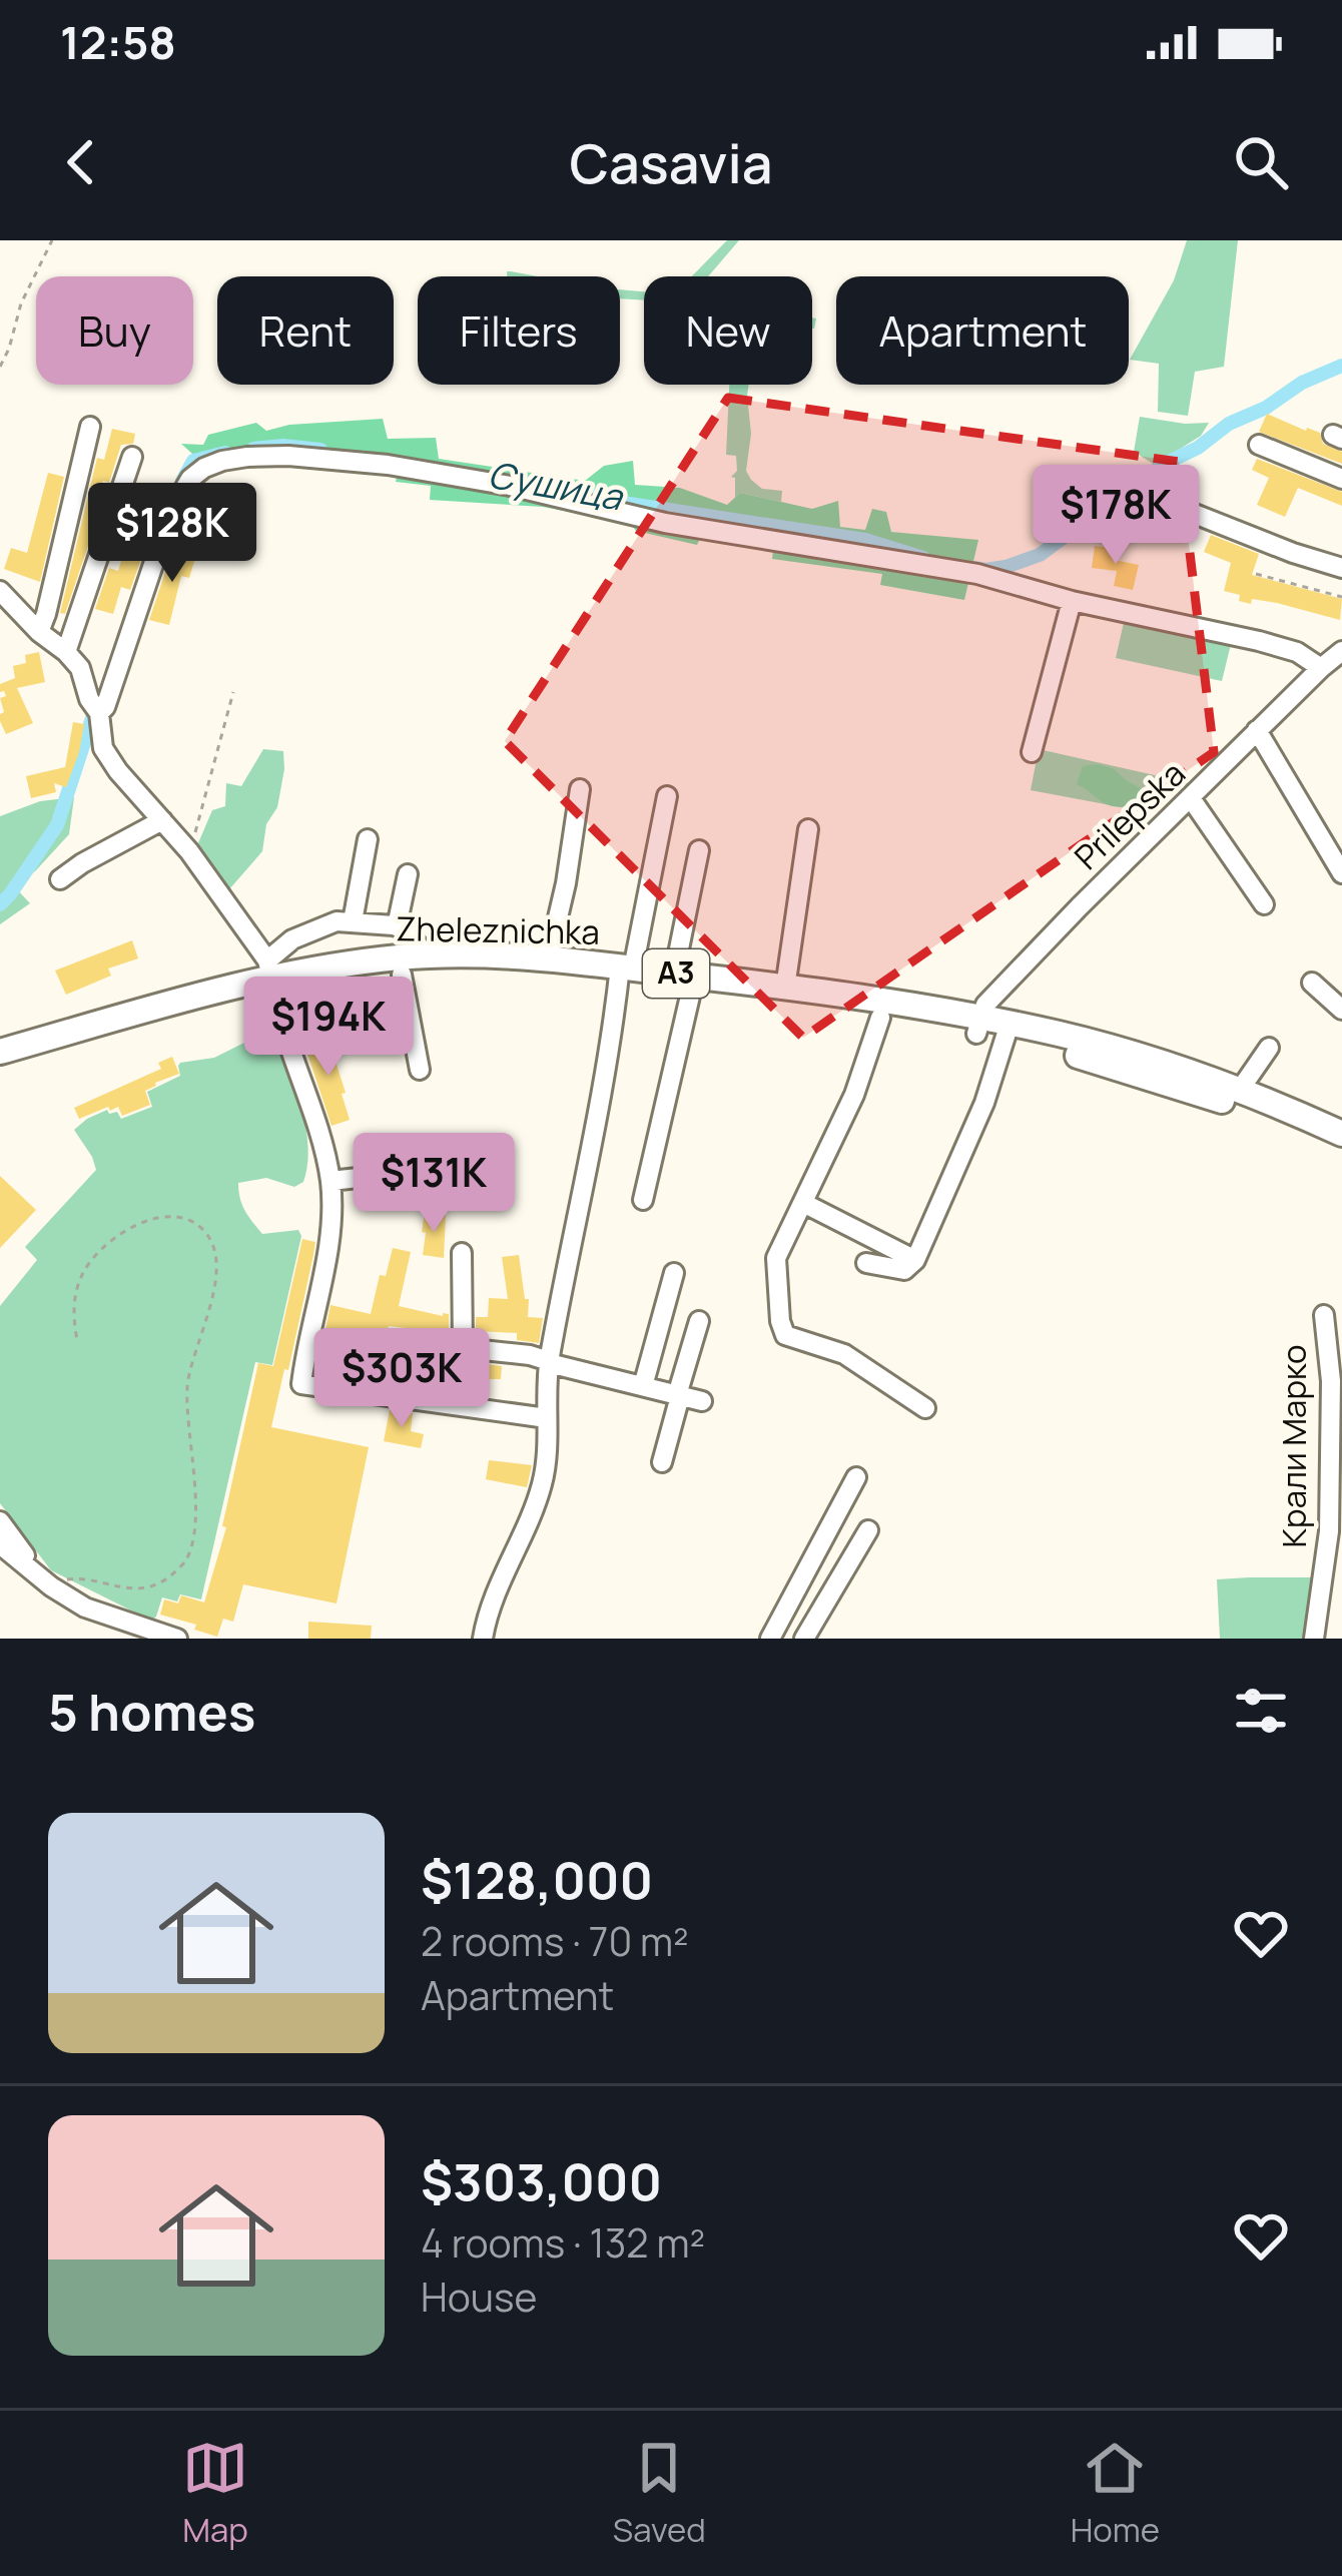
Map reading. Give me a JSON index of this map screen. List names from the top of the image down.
{
  "streets": {
    "main road": ["Zheleznichka", "A3"],
    "street": ["Prilepska", "Крали Марко"]
  },
  "crossings": [
    ["Prilepska", "Zheleznichka"]
  ],
  "water": ["Сушица"],
  "page": {
    "status": "12:58",
    "header": "Casavia",
    "chip": [
      "Buy",
      "Rent",
      "Filters",
      "New",
      "Apartment"
    ],
    "price": [
      "$178K",
      "$128K",
      "$194K",
      "$131K",
      "$303K"
    ],
    "heading": "5 homes",
    "list": [
      {
        "name": "$128,000",
        "note": "2 rooms · 70 m² · Apartment"
      },
      {
        "name": "$303,000",
        "note": "4 rooms · 132 m² · House"
      }
    ],
    "tabs": ["Map", "Saved", "Home"]
  }
}
